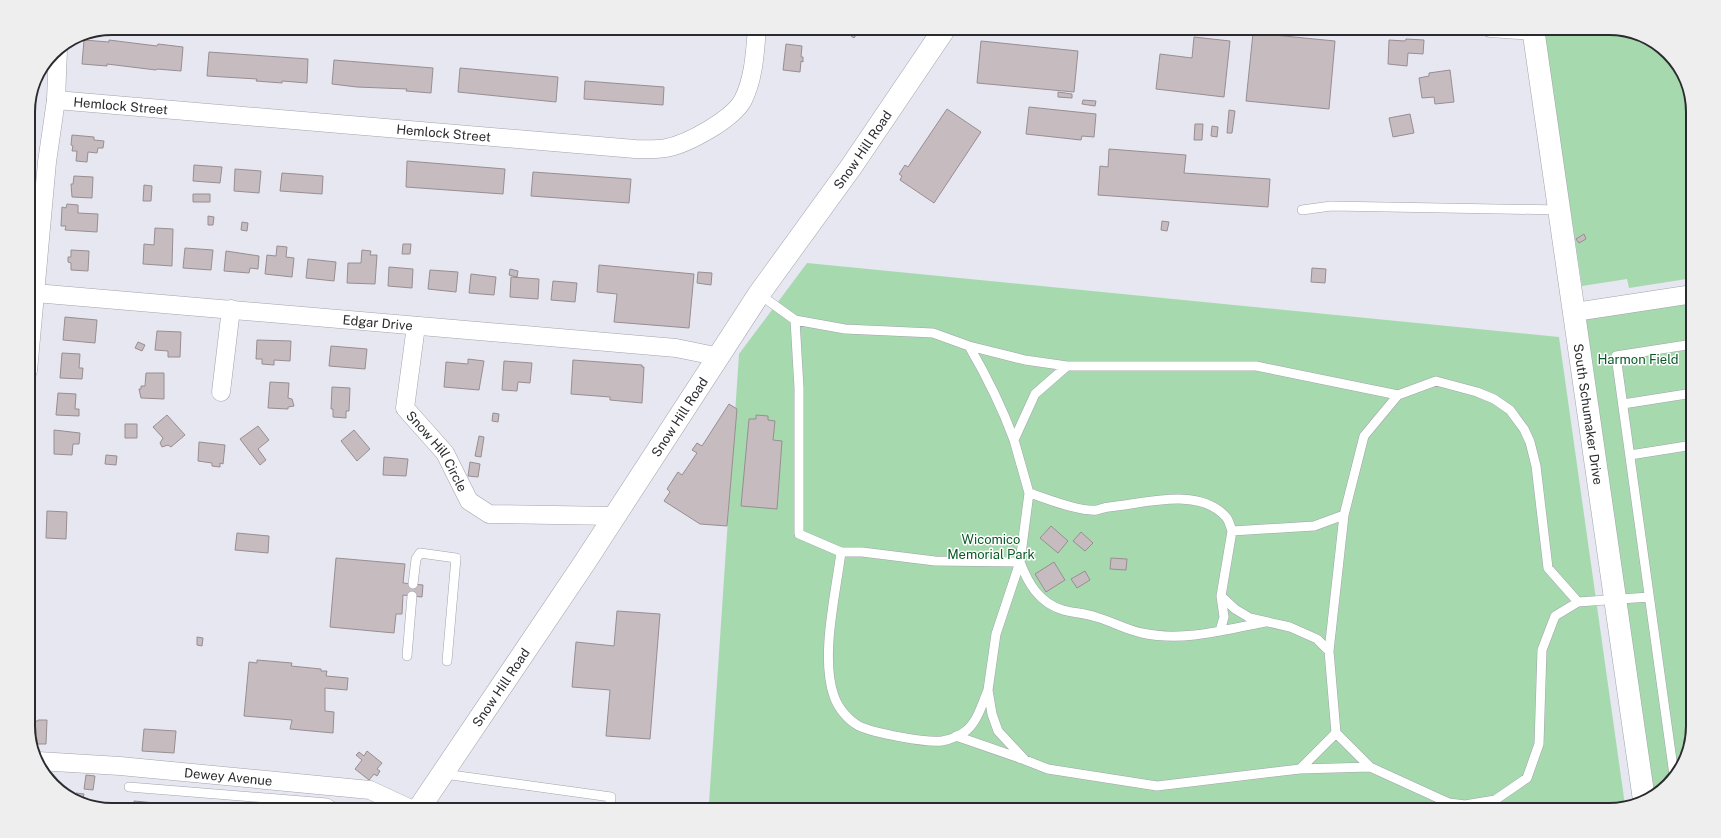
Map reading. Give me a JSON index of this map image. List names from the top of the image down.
{
  "streets": {
    "main road": ["Snow Hill Road", "South Schumaker Drive"],
    "street": [
      "Hemlock Street",
      "Edgar Drive",
      "Snow Hill Circle",
      "Dewey Avenue"
    ]
  },
  "crossings": [
    ["Snow Hill Road", "Edgar Drive"],
    ["Snow Hill Road", "Snow Hill Circle"],
    ["Edgar Drive", "Snow Hill Circle"]
  ],
  "parks": ["Harmon Field", "Wicomico Memorial Park"]
}
